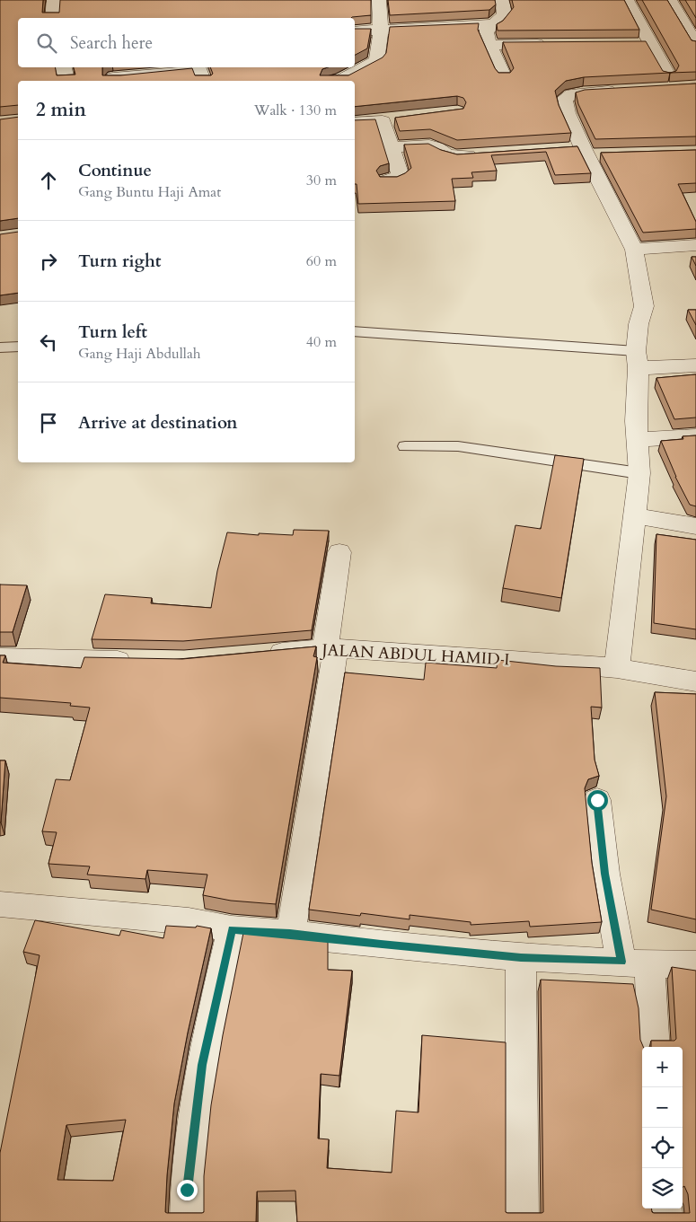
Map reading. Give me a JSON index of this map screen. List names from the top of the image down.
{
  "streets": {
    "street": ["JALAN ABDUL HAMID I"]
  },
  "page": {
    "search": "Search here",
    "heading": ["2 min", "Walk · 130 m"],
    "list": [
      ["Continue", "Gang Buntu Haji Amat", "30 m"],
      ["Turn right", "60 m"],
      ["Turn left", "Gang Haji Abdullah", "40 m"],
      "Arrive at destination"
    ],
    "map_buttons": ["+", "−"]
  }
}
